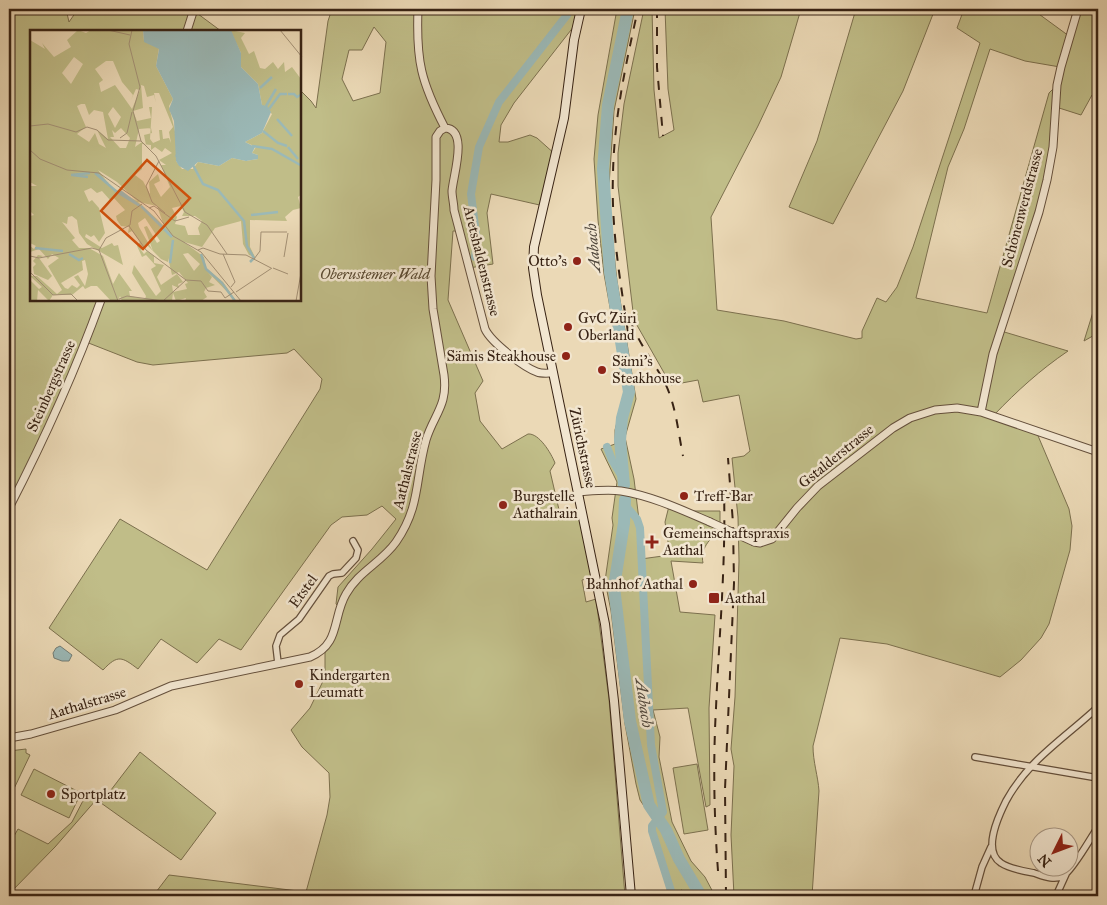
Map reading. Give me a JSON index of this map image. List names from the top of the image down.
{
  "streets": {
    "main road": ["Zürichstrasse"],
    "street": [
      "Schönenwerdstrasse",
      "Aretshaldenstrasse",
      "Steinbergstrasse",
      "Gstalderstrasse",
      "Aathalstrasse",
      "Etstel"
    ]
  },
  "crossings": [
    ["Schönenwerdstrasse", "Gstalderstrasse"],
    ["Aretshaldenstrasse", "Zürichstrasse"],
    ["Aretshaldenstrasse", "Aathalstrasse"],
    ["Zürichstrasse", "Gstalderstrasse"],
    ["Aathalstrasse", "Etstel"]
  ],
  "water": ["Aabach"],
  "parks": ["Oberustemer Wald"],
  "places": {
    "other": [
      "Otto's",
      "GvC Züri Oberland",
      "Sämis Steakhouse",
      "Sämi's Steakhouse",
      "Treff-Bar",
      "Burgstelle Aathalrain",
      "Bahnhof Aathal",
      "Kindergarten Leumatt",
      "Sportplatz"
    ],
    "health": ["Gemeinschaftspraxis Aathal"],
    "transit": ["Aathal"]
  },
  "north": "bottom left"
}
